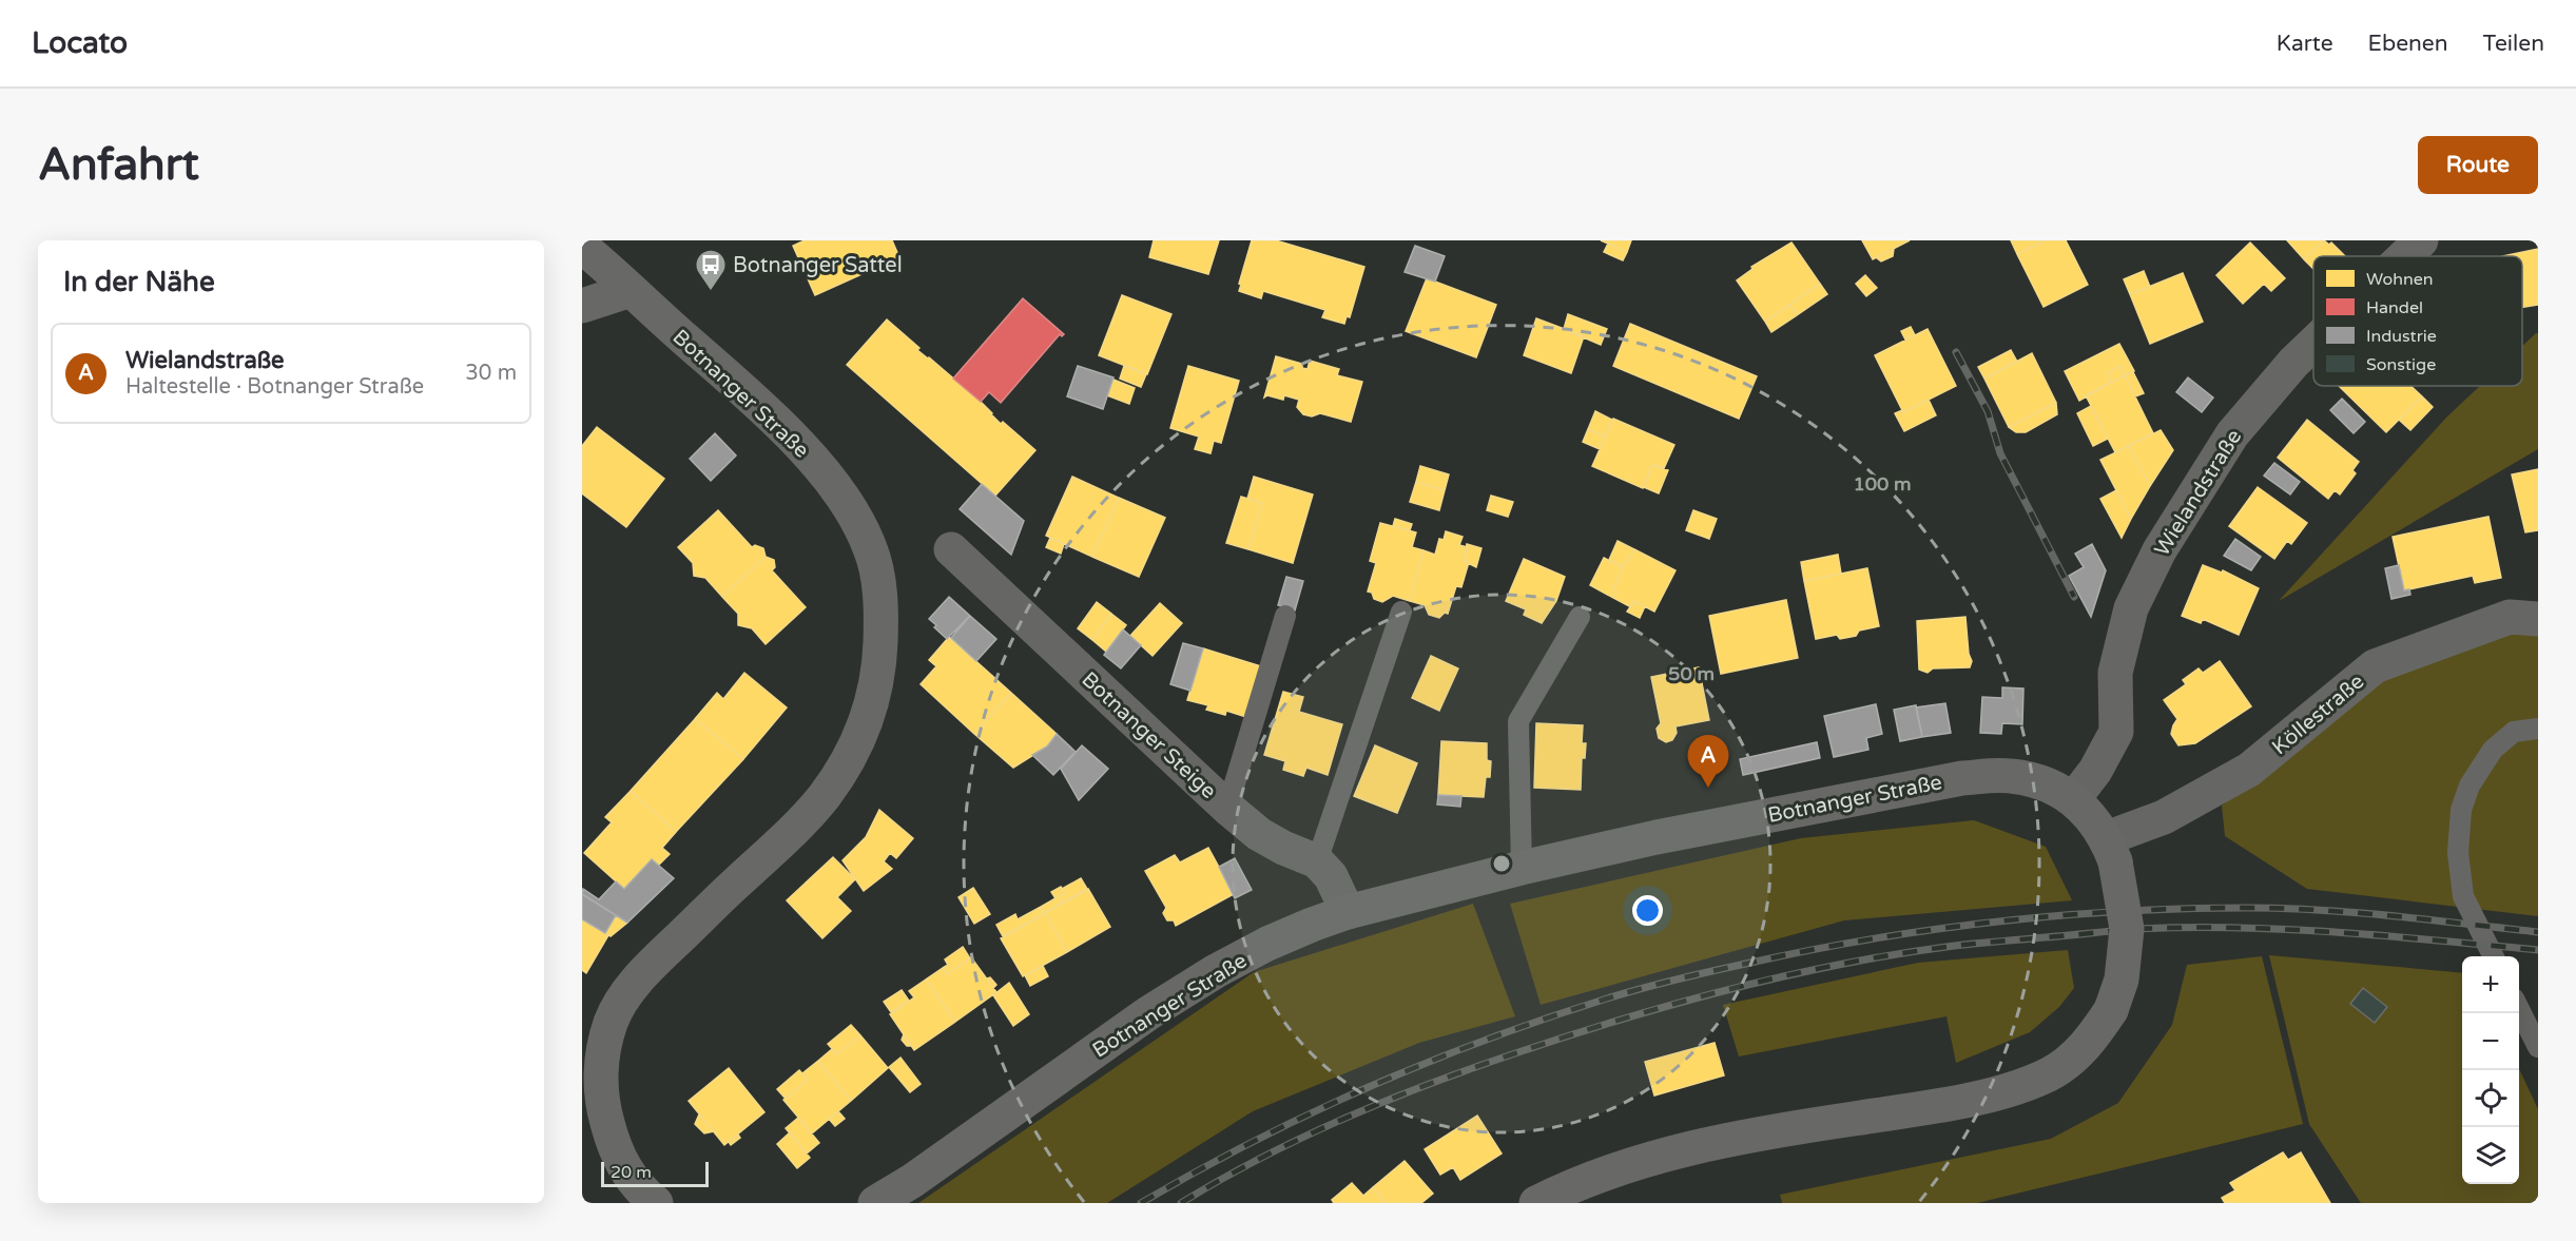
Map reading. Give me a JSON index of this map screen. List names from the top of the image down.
{
  "streets": {
    "main road": ["Botnanger Straße"],
    "street": ["Wielandstraße", "Köllestraße", "Botnanger Steige"]
  },
  "crossings": [
    ["Botnanger Straße", "Wielandstraße"],
    ["Botnanger Straße", "Köllestraße"],
    ["Botnanger Straße", "Botnanger Steige"]
  ],
  "places": {
    "bus stop": ["Botnanger Sattel"]
  },
  "legend": [
    "Wohnen",
    "Handel",
    "Industrie",
    "Sonstige"
  ],
  "scale_bar": "20 m",
  "page": {
    "header": "Locato",
    "nav": ["Karte", "Ebenen", "Teilen"],
    "buttons": "Route",
    "title": "Anfahrt",
    "heading": "In der Nähe",
    "list": [
      {
        "mark": "A",
        "name": "Wielandstraße",
        "note": "Haltestelle · Botnanger Straße",
        "value": "30 m"
      }
    ],
    "pins": "A",
    "map_buttons": ["+", "−"],
    "scale": "20 m"
  },
  "rings": ["100 m", "50 m"]
}
